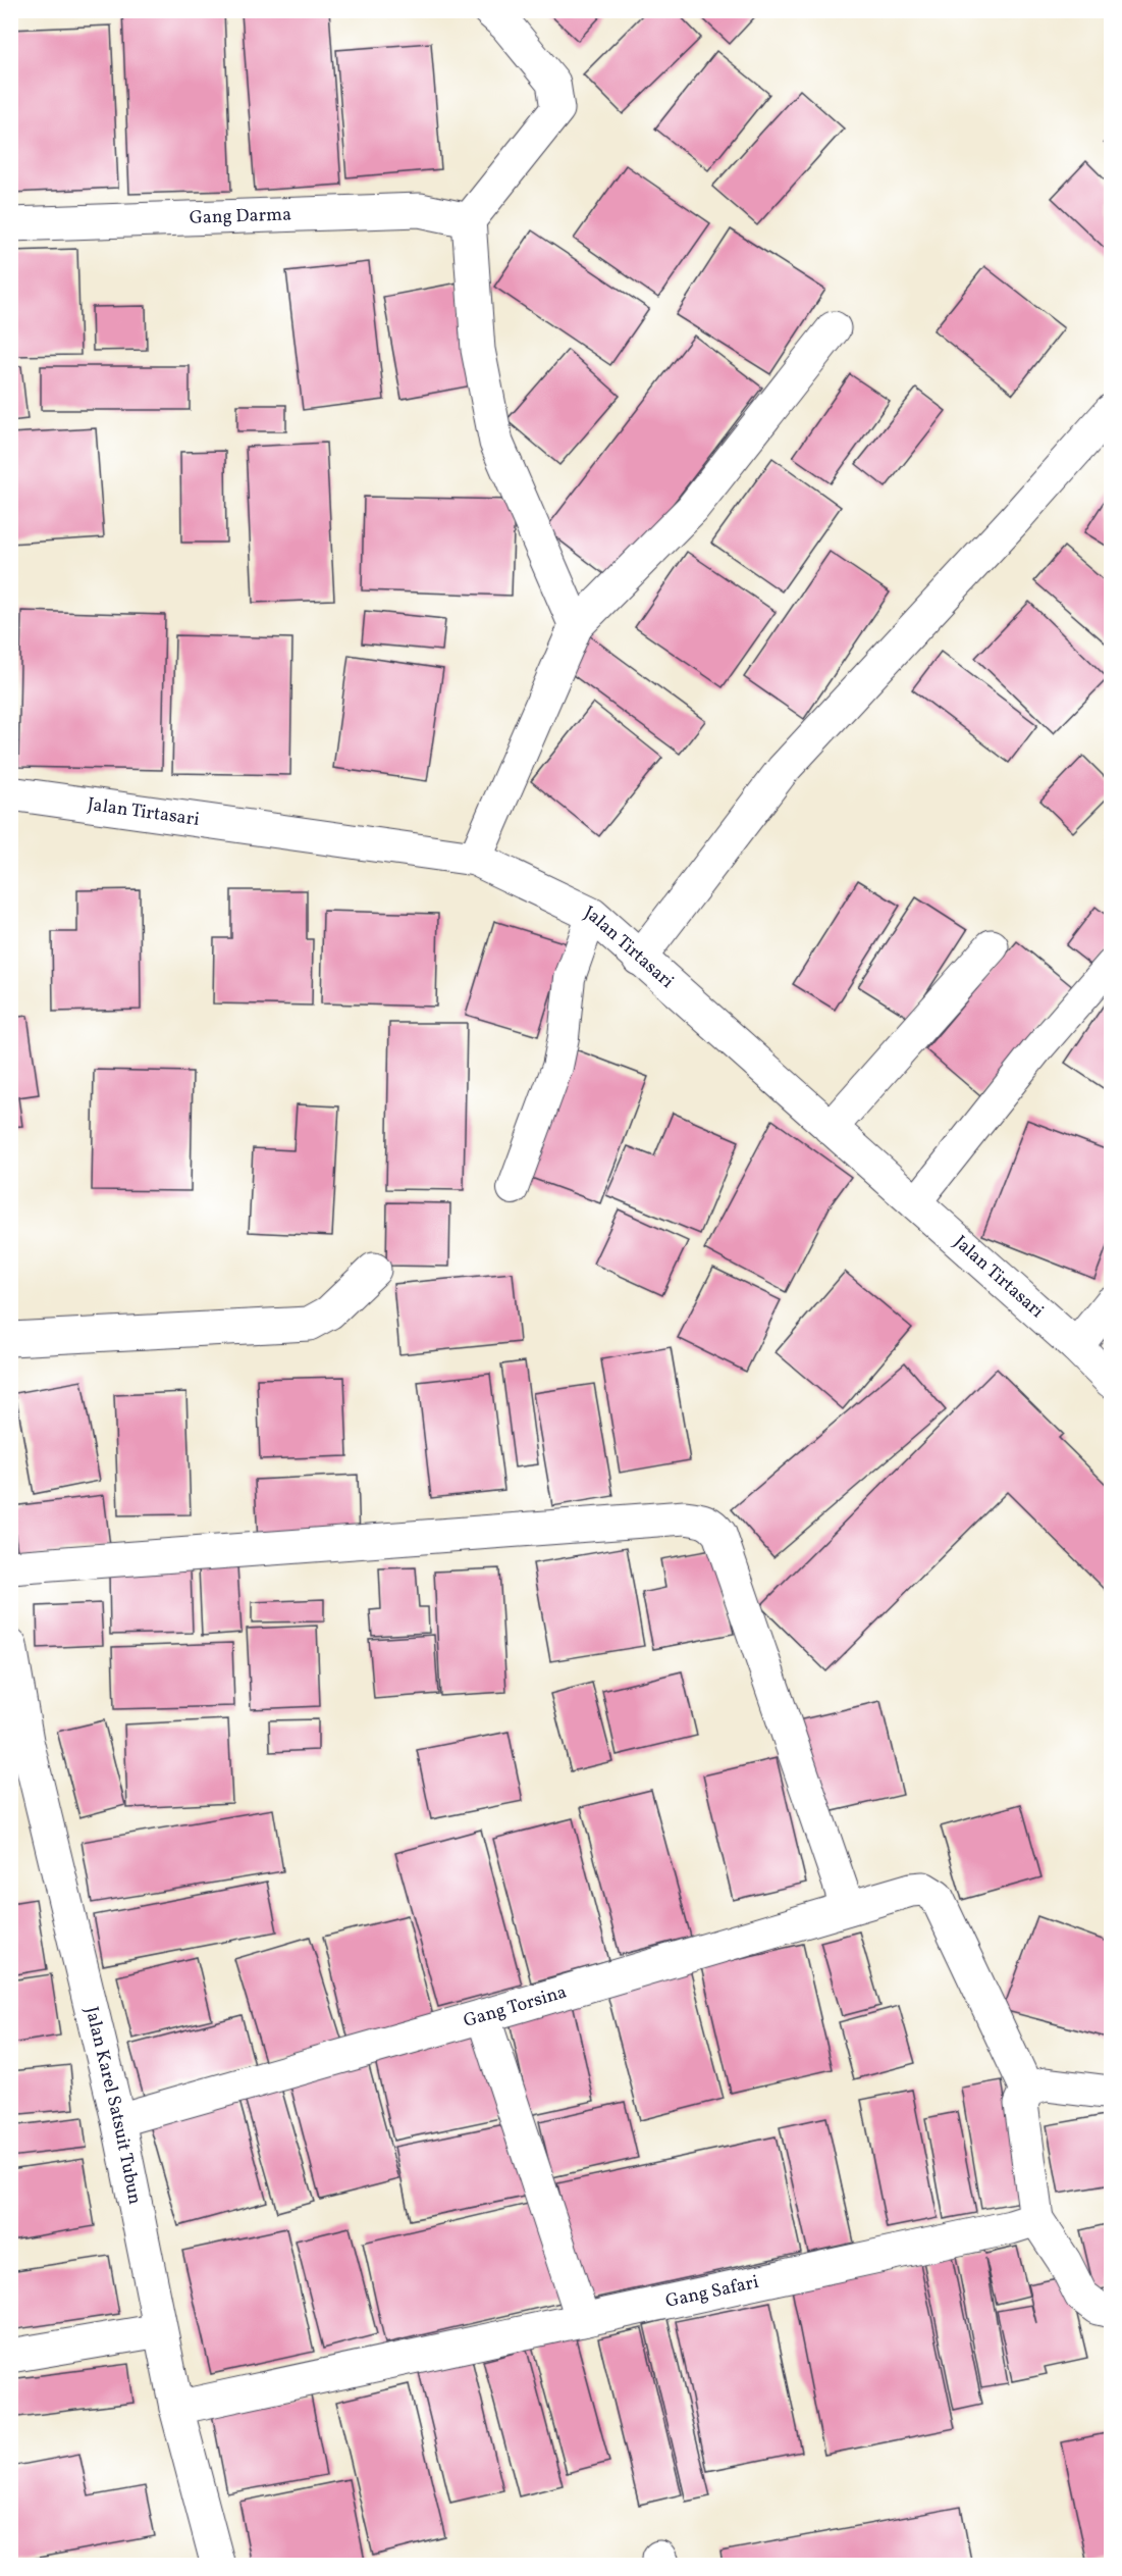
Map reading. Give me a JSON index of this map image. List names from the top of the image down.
{
  "streets": {
    "street": [
      "Gang Darma",
      "Jalan Tirtasari",
      "Gang Torsina",
      "Jalan Karel Satsuit Tubun",
      "Gang Safari"
    ]
  },
  "crossings": [
    ["Gang Torsina", "Jalan Karel Satsuit Tubun"],
    ["Jalan Karel Satsuit Tubun", "Gang Safari"]
  ]
}
